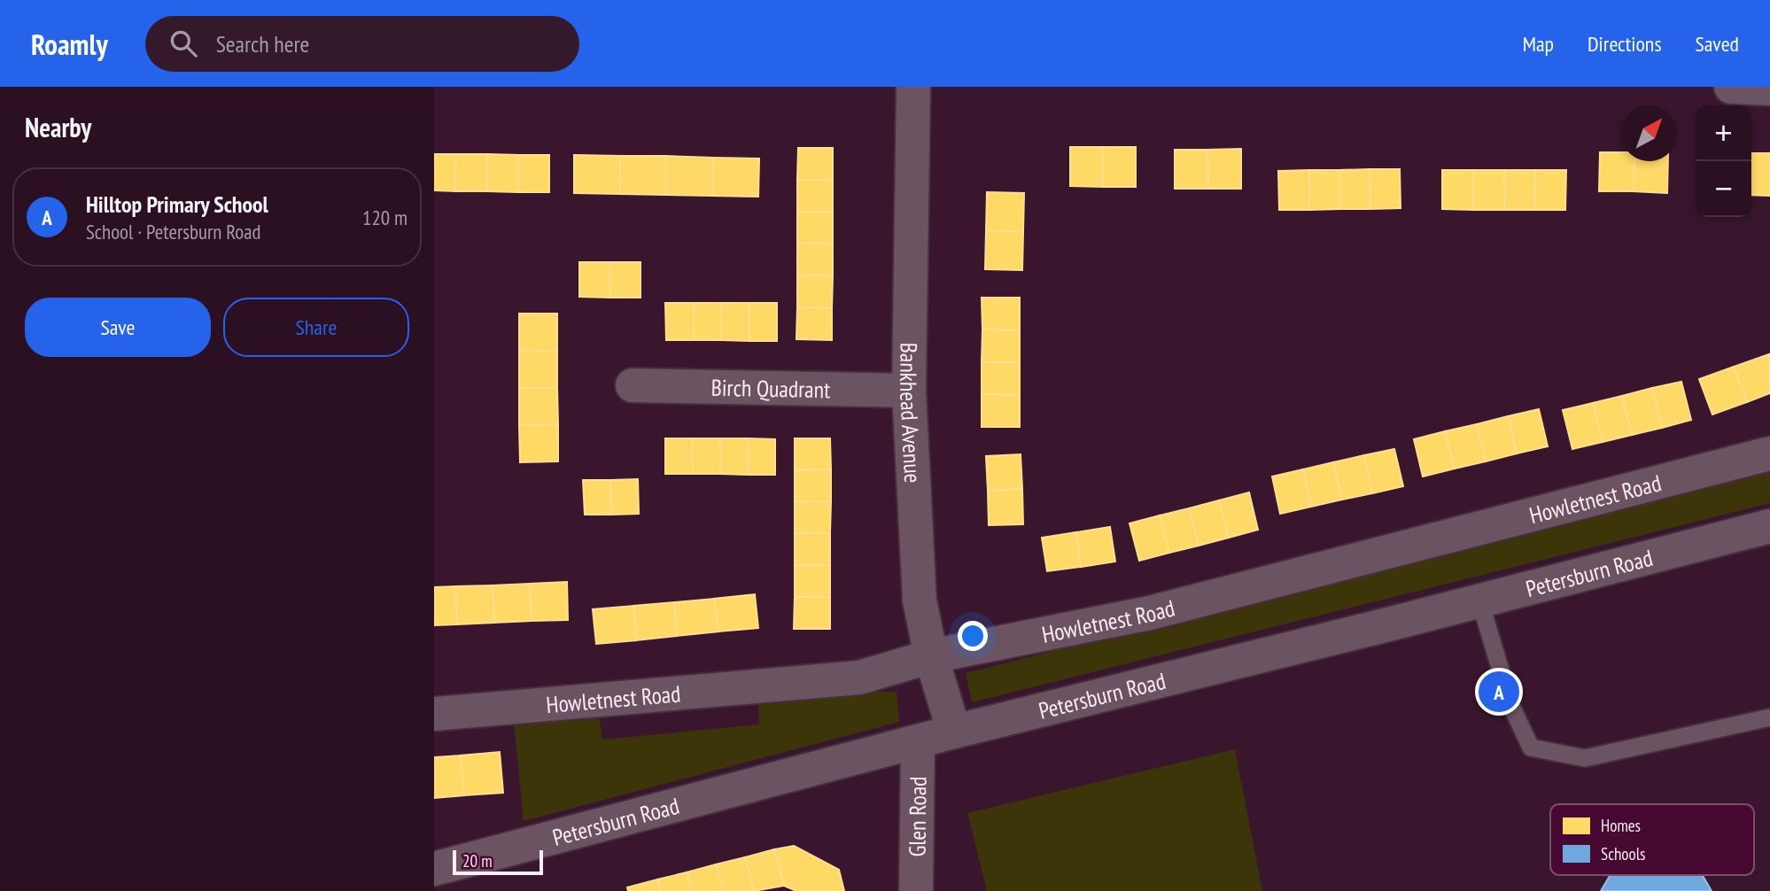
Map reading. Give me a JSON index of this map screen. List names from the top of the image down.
{
  "streets": {
    "street": [
      "Birch Quadrant",
      "Bankhead Avenue",
      "Howletnest Road",
      "Petersburn Road",
      "Glen Road"
    ]
  },
  "crossings": [
    ["Birch Quadrant", "Bankhead Avenue"],
    ["Bankhead Avenue", "Howletnest Road"],
    ["Bankhead Avenue", "Petersburn Road"],
    ["Petersburn Road", "Glen Road"]
  ],
  "legend": ["Homes", "Schools"],
  "scale_bar": "20 m",
  "north": "top right",
  "page": {
    "header": "Roamly",
    "search": "Search here",
    "nav": ["Map", "Directions", "Saved"],
    "heading": "Nearby",
    "map_buttons": ["+", "−"],
    "list": [
      {
        "mark": "A",
        "name": "Hilltop Primary School",
        "note": "School · Petersburn Road",
        "value": "120 m"
      }
    ],
    "buttons": ["Save", "Share"],
    "pins": "A",
    "scale": "20 m"
  }
}
